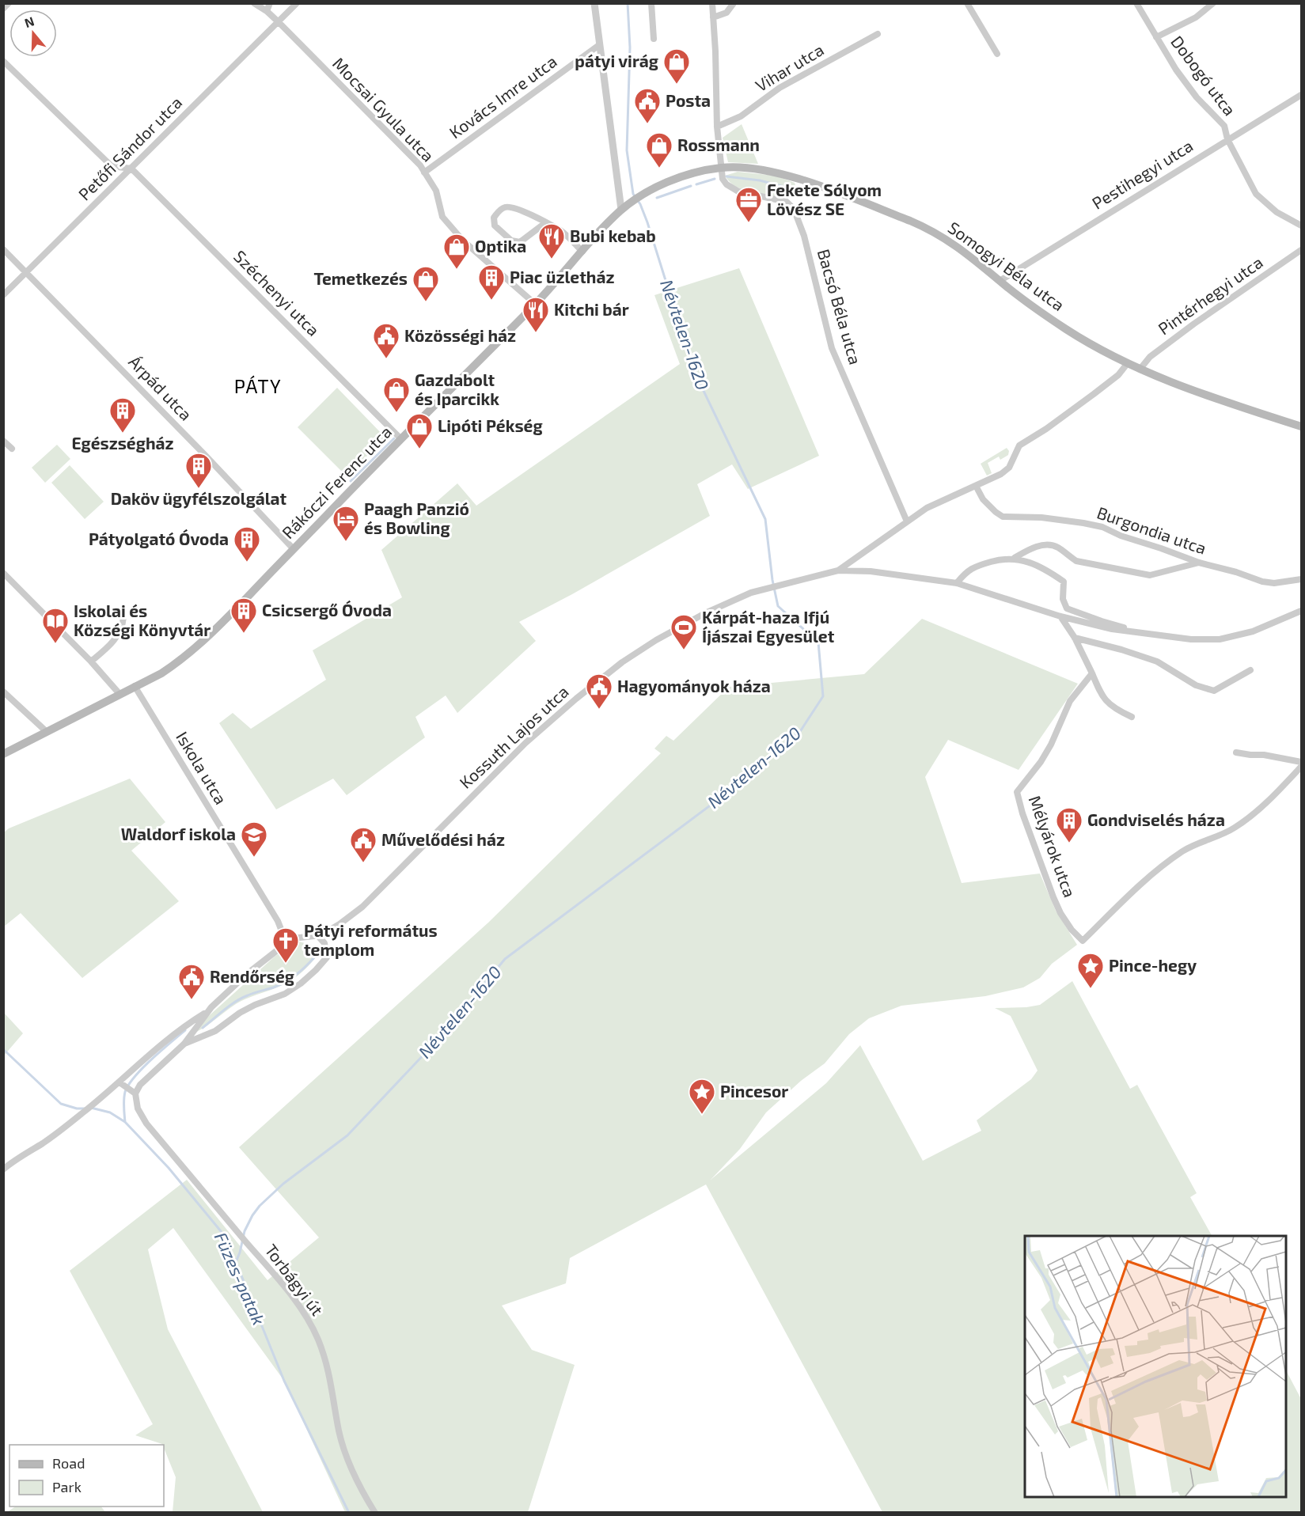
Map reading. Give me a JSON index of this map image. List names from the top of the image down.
{
  "streets": {
    "main road": ["Somogyi Béla utca", "Rákóczi Ferenc utca"],
    "street": [
      "Vihar utca",
      "Dobogó utca",
      "Kovács Imre utca",
      "Mocsai Gyula utca",
      "Petőfi Sándor utca",
      "Pestihegyi utca",
      "Széchenyi utca",
      "Pintérhegyi utca",
      "Bacsó Béla utca",
      "Árpád utca",
      "Burgondia utca",
      "Kossuth Lajos utca",
      "Iskola utca",
      "Mélyárok utca",
      "Torbágyi út"
    ]
  },
  "crossings": [
    ["Dobogó utca", "Pestihegyi utca"],
    ["Kovács Imre utca", "Mocsai Gyula utca"],
    ["Mocsai Gyula utca", "Petőfi Sándor utca"],
    ["Mocsai Gyula utca", "Rákóczi Ferenc utca"],
    ["Petőfi Sándor utca", "Széchenyi utca"],
    ["Petőfi Sándor utca", "Árpád utca"],
    ["Pestihegyi utca", "Somogyi Béla utca"],
    ["Somogyi Béla utca", "Pintérhegyi utca"],
    ["Somogyi Béla utca", "Bacsó Béla utca"],
    ["Somogyi Béla utca", "Rákóczi Ferenc utca"],
    ["Széchenyi utca", "Rákóczi Ferenc utca"],
    ["Bacsó Béla utca", "Kossuth Lajos utca"],
    ["Árpád utca", "Rákóczi Ferenc utca"],
    ["Rákóczi Ferenc utca", "Iskola utca"],
    ["Kossuth Lajos utca", "Iskola utca"]
  ],
  "districts": ["PÁTY"],
  "water": ["Névtelen-1620", "Füzes-patak"],
  "places": {
    "shop": [
      "pátyi virág",
      "Rossmann",
      "Optika",
      "Temetkezés",
      "Gazdabolt és Iparcikk",
      "Lipóti Pékség"
    ],
    "public building": [
      "Posta",
      "Közösségi ház",
      "Hagyományok háza",
      "Művelődési ház",
      "Rendőrség"
    ],
    "office": ["Fekete Sólyom Lövész SE"],
    "restaurant": ["Bubi kebab", "Kitchi bár"],
    "building": [
      "Piac üzletház",
      "Egészségház",
      "Daköv ügyfélszolgálat",
      "Pátyolgató Óvoda",
      "Csicsergő Óvoda",
      "Gondviselés háza"
    ],
    "hotel": ["Paagh Panzió és Bowling"],
    "library": ["Iskolai és Községi Könyvtár"],
    "sports": ["Kárpát-haza Ifjú Íjászai Egyesület"],
    "school or university": ["Waldorf iskola"],
    "church": ["Pátyi református templom"],
    "place": ["Pince-hegy", "Pincesor"]
  },
  "legend": ["Road", "Park"],
  "north": "top"
}
